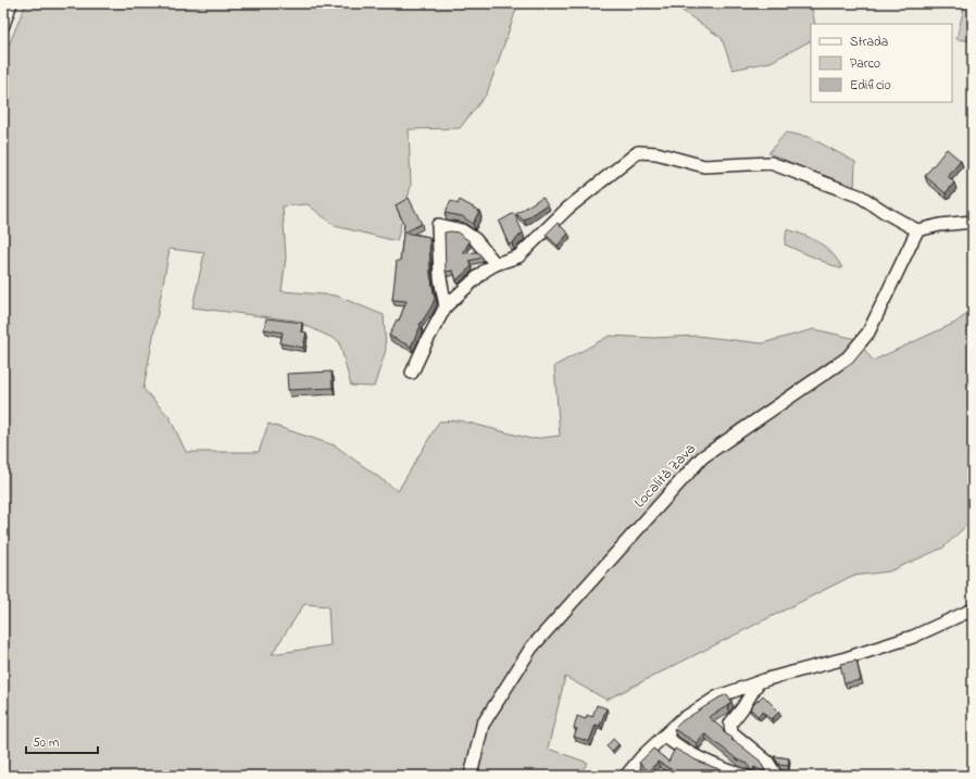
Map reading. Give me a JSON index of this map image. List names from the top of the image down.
{
  "streets": {
    "street": ["Località Zava"]
  },
  "legend": ["Strada", "Parco", "Edificio"],
  "scale_bar": "50 m"
}
